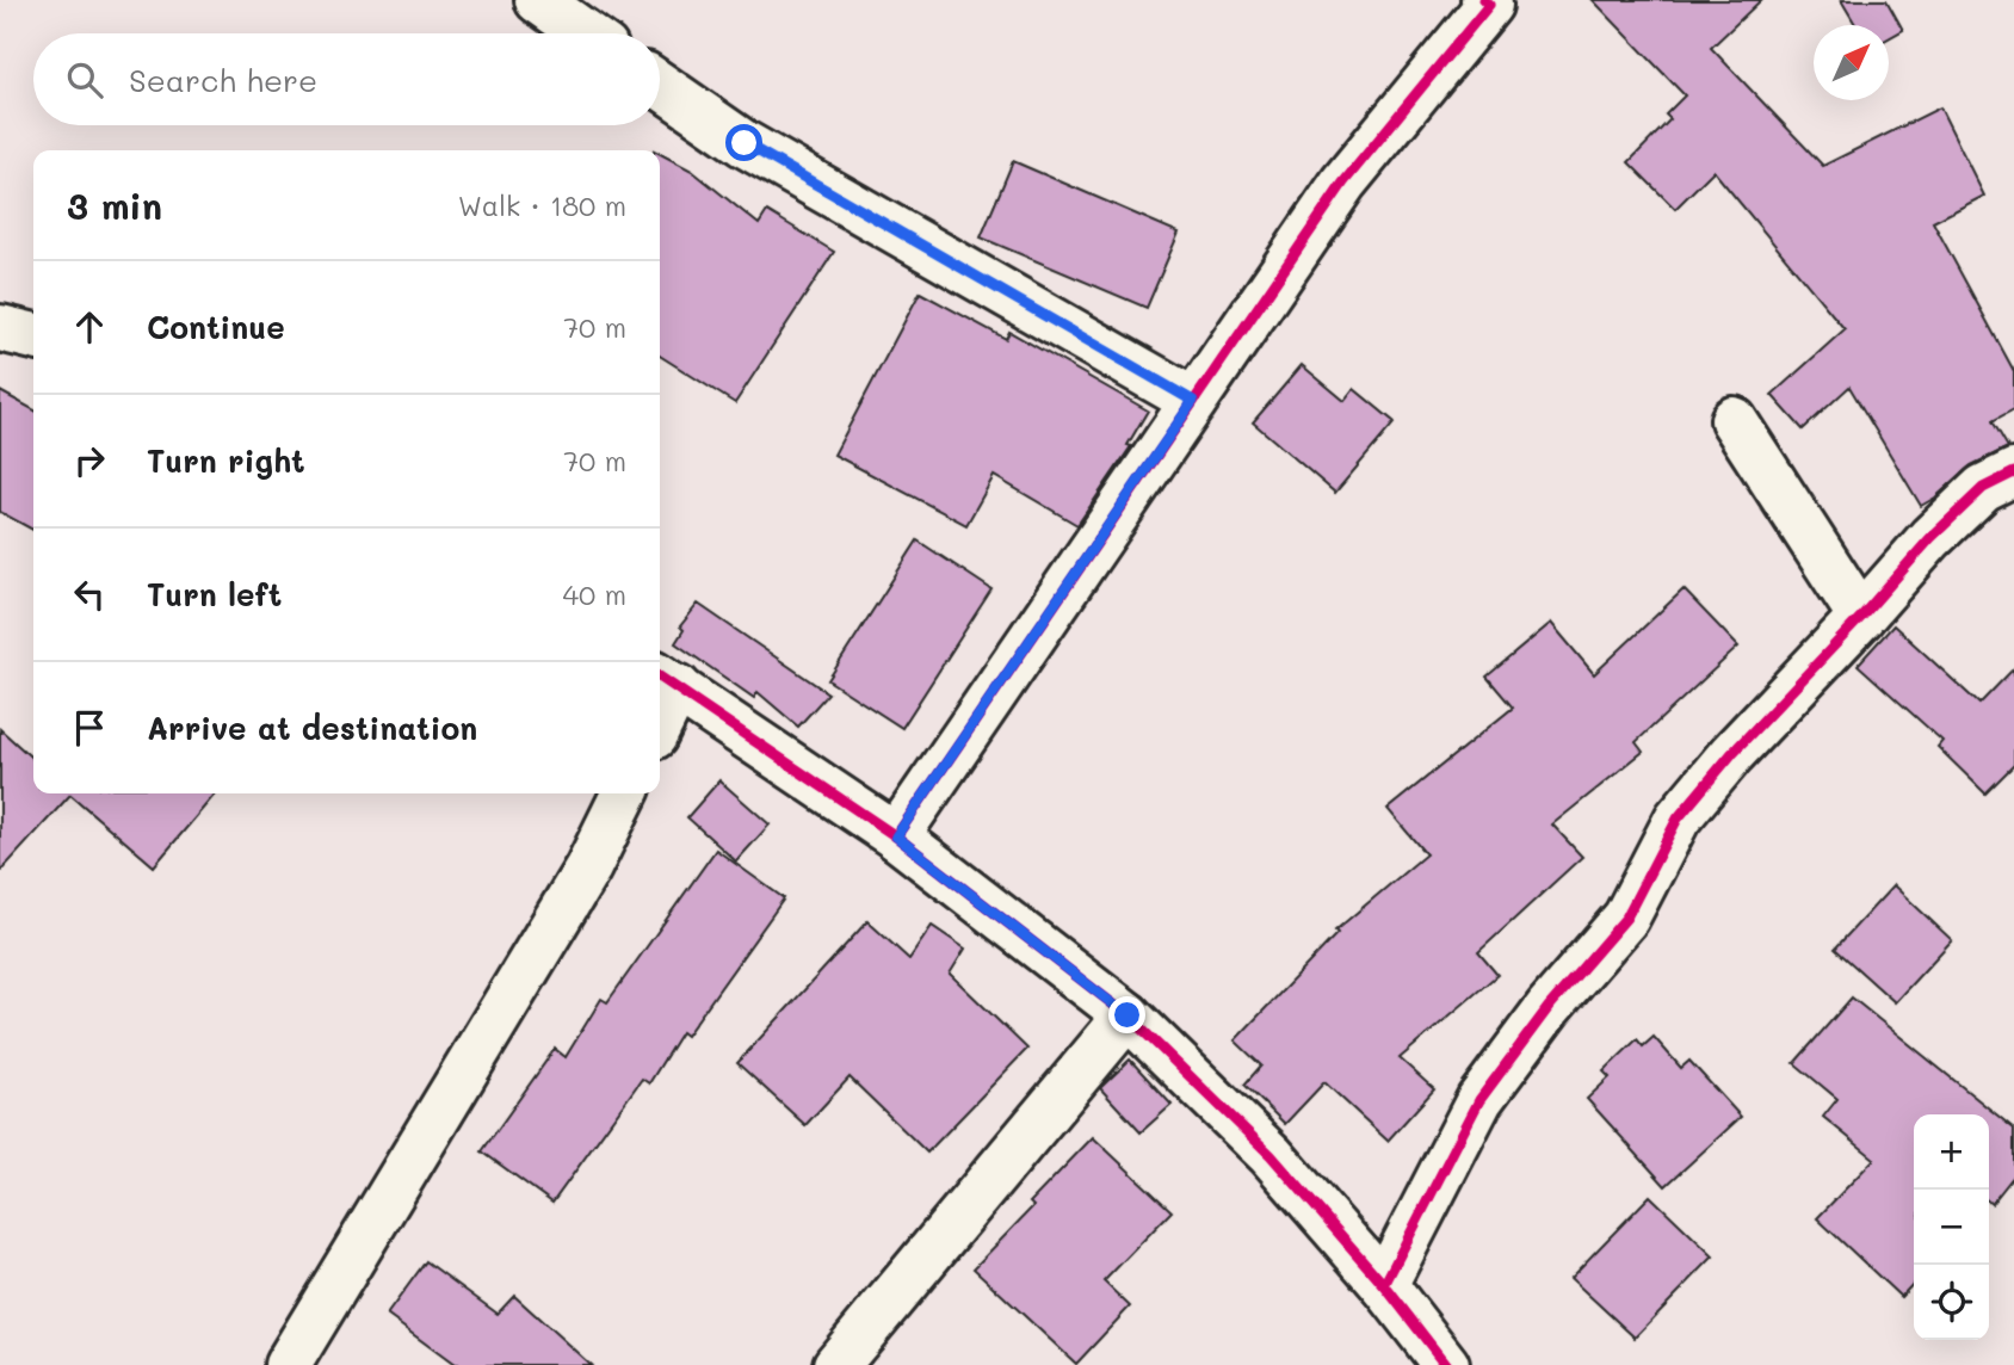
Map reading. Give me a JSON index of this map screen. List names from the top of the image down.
{
  "north": "top right",
  "page": {
    "search": "Search here",
    "heading": ["3 min", "Walk · 180 m"],
    "list": [
      ["Continue", "70 m"],
      ["Turn right", "70 m"],
      ["Turn left", "40 m"],
      "Arrive at destination"
    ],
    "map_buttons": ["+", "−"]
  }
}
